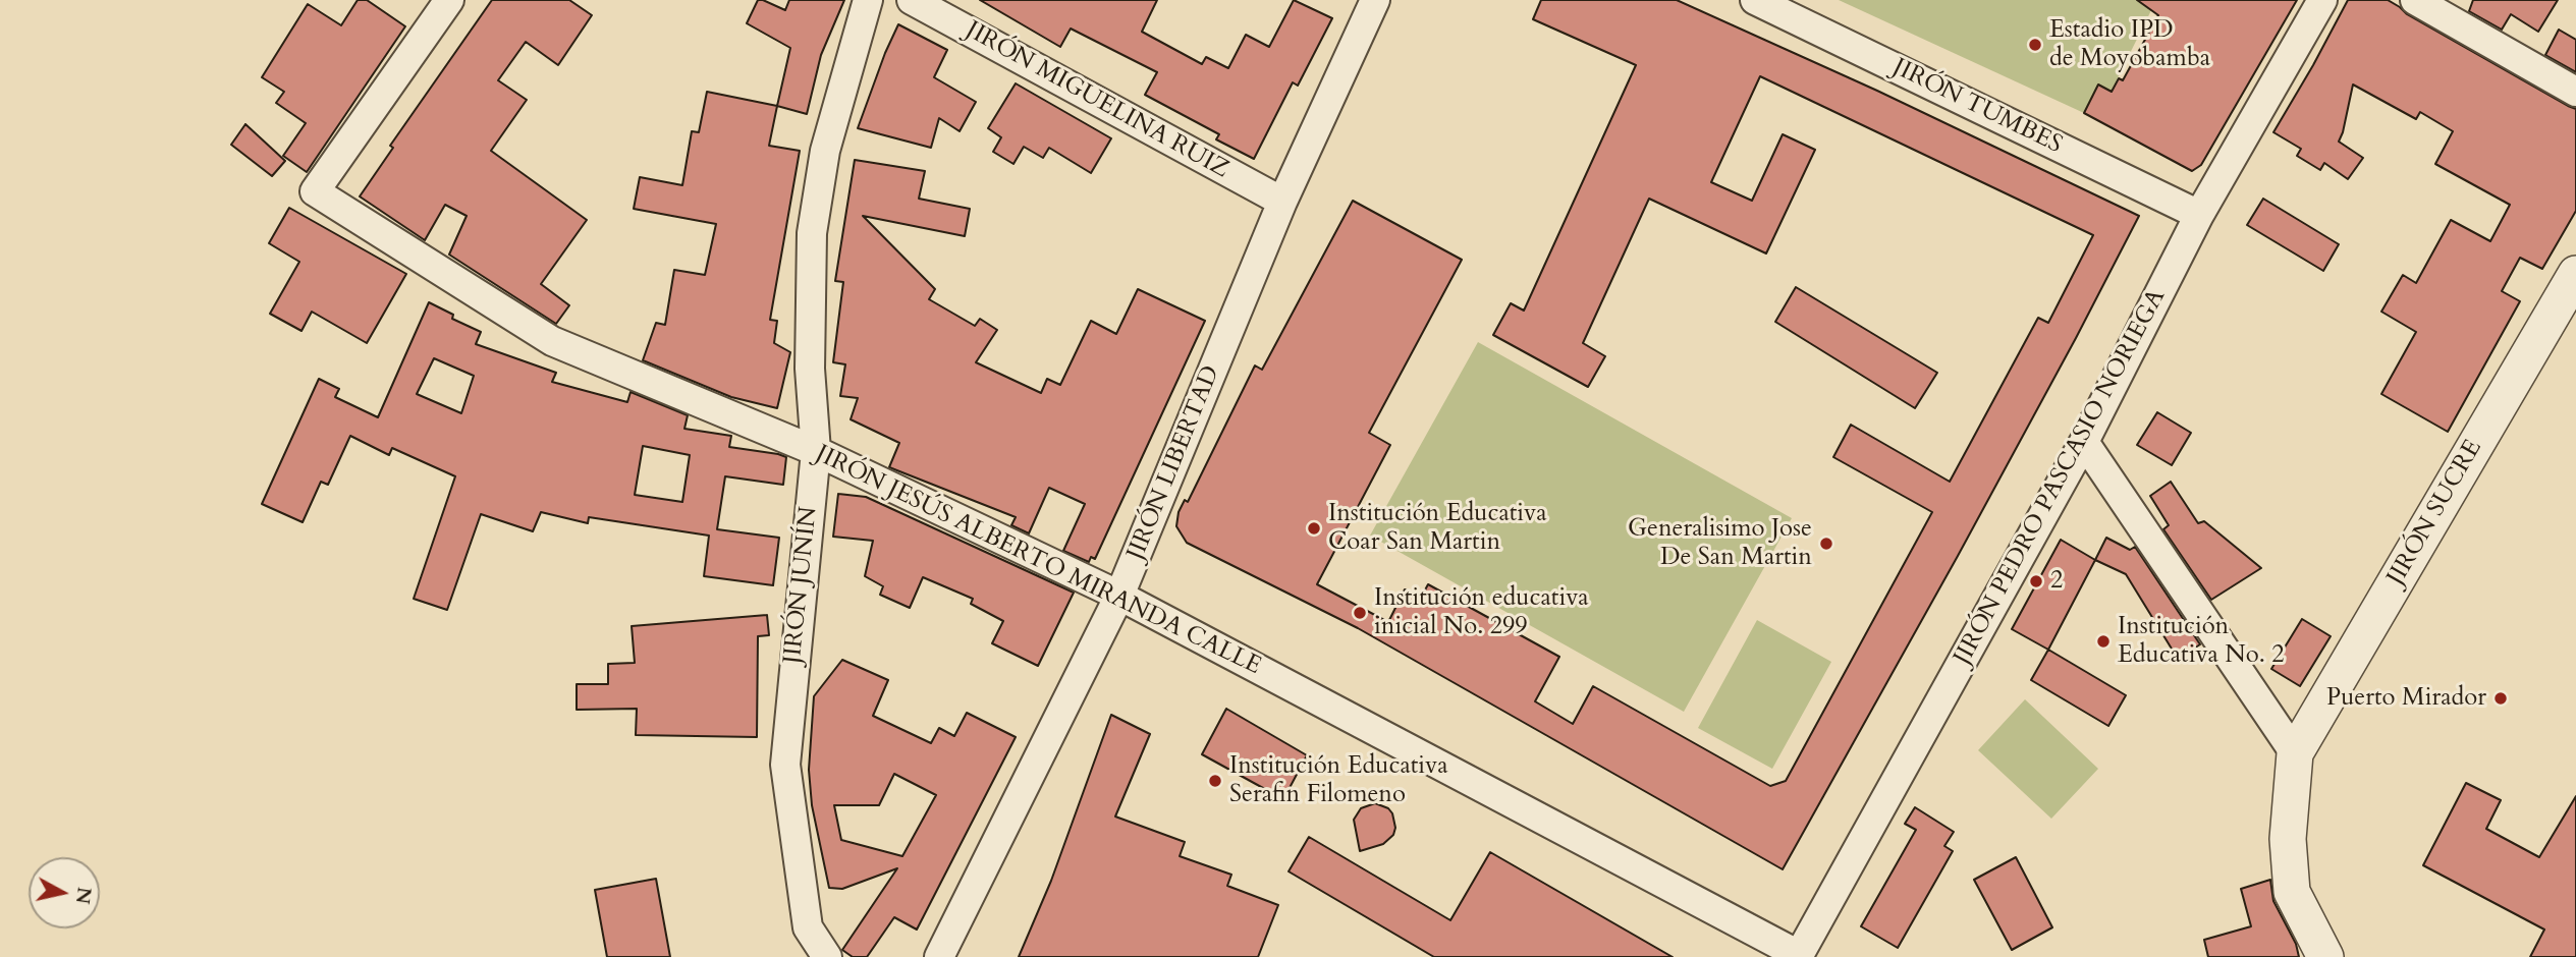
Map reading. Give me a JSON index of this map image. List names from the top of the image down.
{
  "streets": {
    "street": [
      "JIRÓN MIGUELINA RUIZ",
      "JIRÓN TUMBES",
      "JIRÓN LIBERTAD",
      "JIRÓN PEDRO PASCASIO NORIEGA",
      "JIRÓN SUCRE",
      "JIRÓN JESÚS ALBERTO MIRANDA CALLE",
      "JIRÓN JUNÍN"
    ]
  },
  "crossings": [
    ["JIRÓN MIGUELINA RUIZ", "JIRÓN LIBERTAD"],
    ["JIRÓN TUMBES", "JIRÓN PEDRO PASCASIO NORIEGA"],
    ["JIRÓN LIBERTAD", "JIRÓN JESÚS ALBERTO MIRANDA CALLE"],
    ["JIRÓN PEDRO PASCASIO NORIEGA", "JIRÓN JESÚS ALBERTO MIRANDA CALLE"],
    ["JIRÓN JESÚS ALBERTO MIRANDA CALLE", "JIRÓN JUNÍN"]
  ],
  "places": [
    "Estadio IPD de Moyobamba",
    "Institución Educativa Coar San Martin",
    "Generalisimo Jose De San Martin",
    "2",
    "Institución educativa inicial No. 299",
    "Institución Educativa No. 2",
    "Puerto Mirador",
    "Institución Educativa Serafin Filomeno"
  ],
  "north": "right"
}
